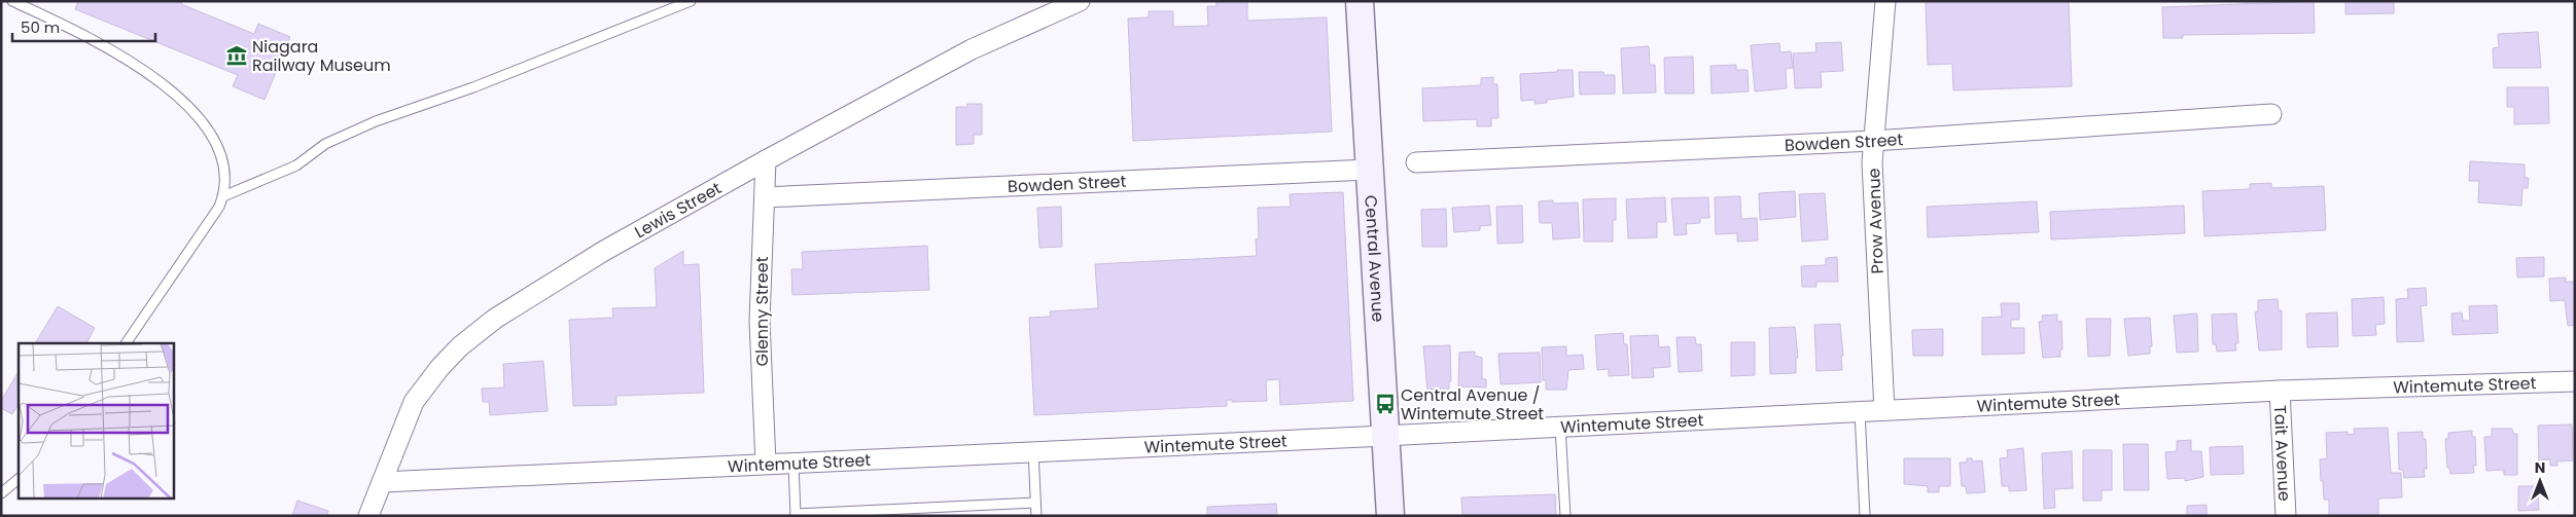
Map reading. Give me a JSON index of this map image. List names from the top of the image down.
{
  "streets": {
    "main road": ["Central Avenue"],
    "street": [
      "Bowden Street",
      "Lewis Street",
      "Prow Avenue",
      "Glenny Street",
      "Wintemute Street",
      "Tait Avenue"
    ]
  },
  "crossings": [
    ["Bowden Street", "Prow Avenue"],
    ["Bowden Street", "Central Avenue"],
    ["Bowden Street", "Glenny Street"],
    ["Lewis Street", "Glenny Street"],
    ["Lewis Street", "Wintemute Street"],
    ["Prow Avenue", "Wintemute Street"],
    ["Central Avenue", "Wintemute Street"],
    ["Glenny Street", "Wintemute Street"],
    ["Wintemute Street", "Tait Avenue"]
  ],
  "places": {
    "museum": ["Niagara Railway Museum"],
    "bus stop": ["Central Avenue / Wintemute Street"]
  },
  "scale_bar": "50 m",
  "north": "top"
}
